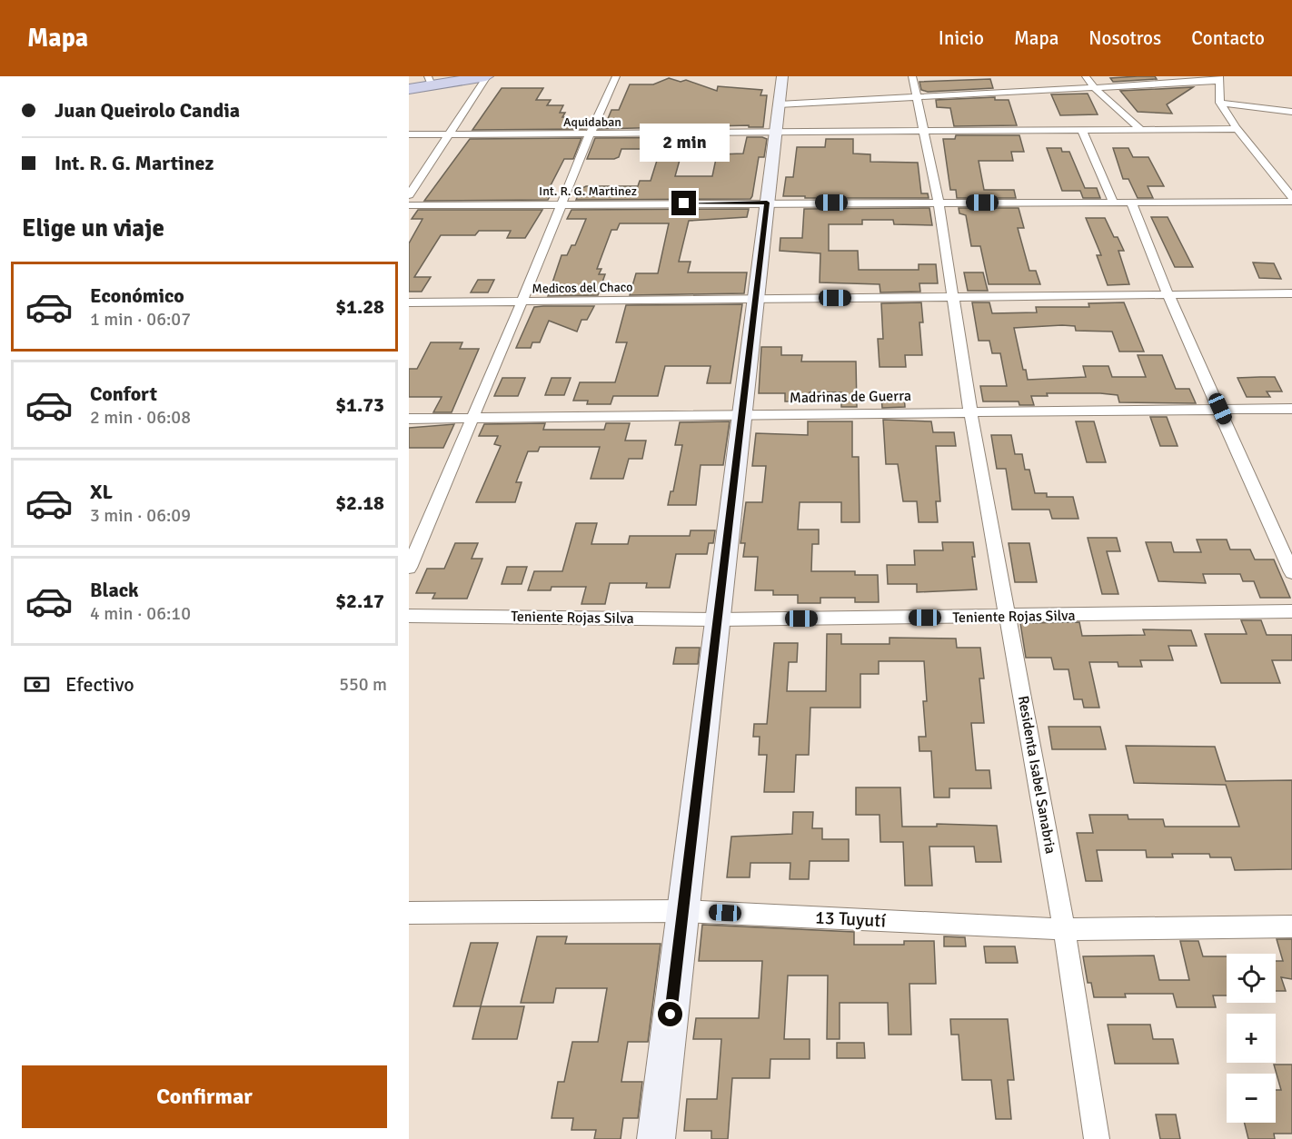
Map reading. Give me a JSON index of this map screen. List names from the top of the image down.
{
  "streets": {
    "street": [
      "Aquidaban",
      "Int. R. G. Martinez",
      "Medicos del Chaco",
      "Madrinas de Guerra",
      "Teniente Rojas Silva",
      "Residenta Isabel Sanabria",
      "13 Tuyutí"
    ]
  },
  "crossings": [
    ["Aquidaban", "Residenta Isabel Sanabria"],
    ["Int. R. G. Martinez", "Residenta Isabel Sanabria"],
    ["Medicos del Chaco", "Residenta Isabel Sanabria"],
    ["Madrinas de Guerra", "Residenta Isabel Sanabria"],
    ["Teniente Rojas Silva", "Residenta Isabel Sanabria"],
    ["Residenta Isabel Sanabria", "13 Tuyutí"]
  ],
  "page": {
    "header": "Mapa",
    "nav": [
      "Inicio",
      "Mapa",
      "Nosotros",
      "Contacto"
    ],
    "banner": ["Juan Queirolo Candia", "Int. R. G. Martinez"],
    "bubble": "2 min",
    "heading": "Elige un viaje",
    "list": [
      {
        "name": "Económico",
        "note": "1 min · 06:07",
        "value": "$1.28"
      },
      {
        "name": "Confort",
        "note": "2 min · 06:08",
        "value": "$1.73"
      },
      {
        "name": "XL",
        "note": "3 min · 06:09",
        "value": "$2.18"
      },
      {
        "name": "Black",
        "note": "4 min · 06:10",
        "value": "$2.17"
      }
    ],
    "pay": ["Efectivo", "550 m"],
    "map_buttons": ["+", "−"],
    "buttons": "Confirmar"
  }
}
